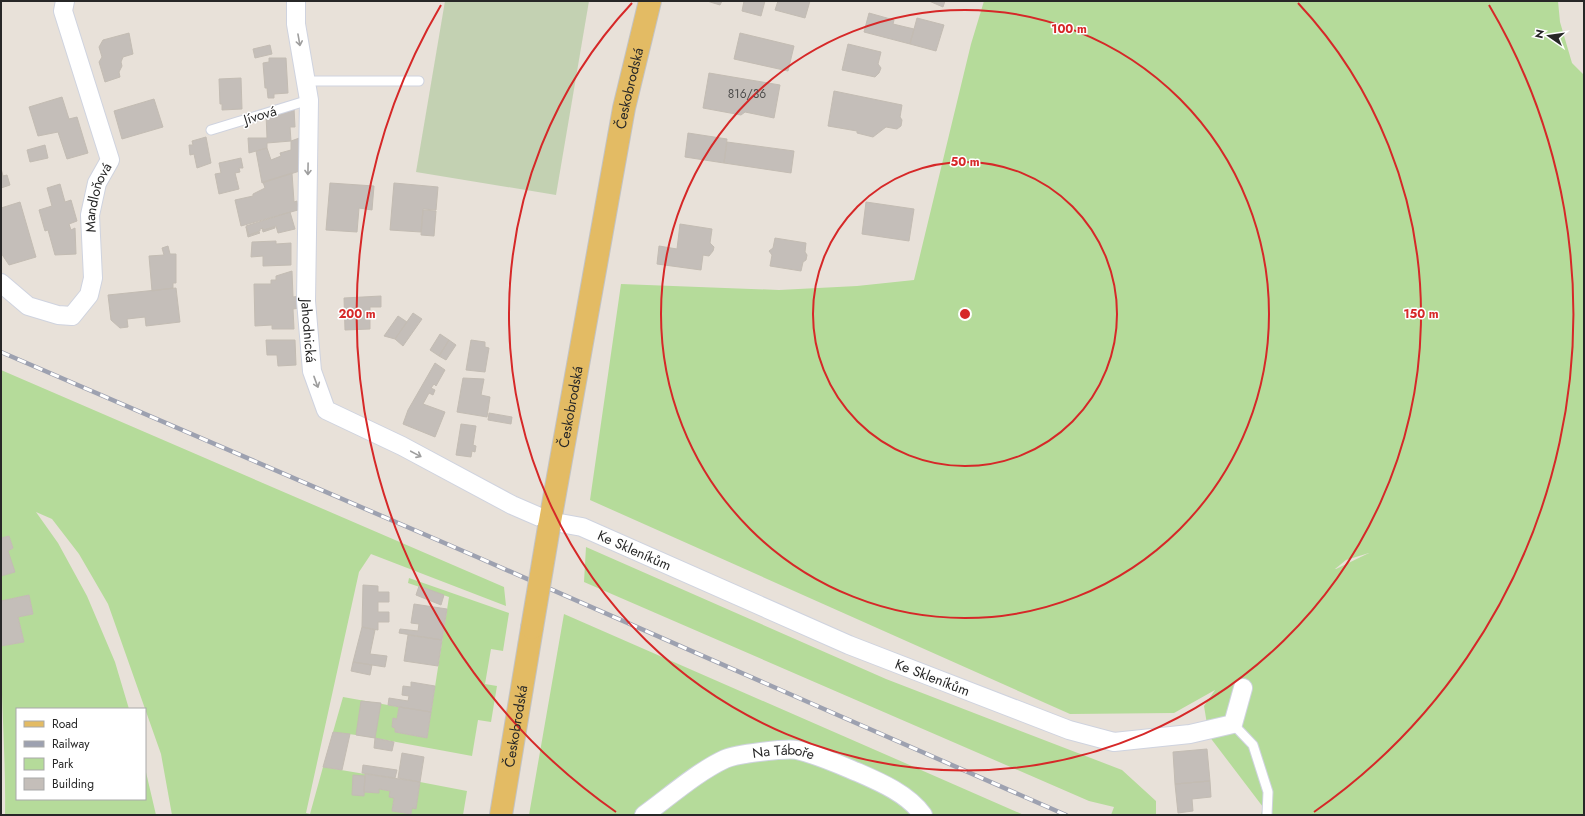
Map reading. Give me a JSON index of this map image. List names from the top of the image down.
{
  "streets": {
    "main road": ["Českobrodská"],
    "street": [
      "Mandloňová",
      "Jahodnická",
      "Ke Skleníkům",
      "Na Táboře"
    ],
    "lane": ["Jívová"]
  },
  "crossings": [
    ["Českobrodská", "Jahodnická"],
    ["Českobrodská", "Ke Skleníkům"],
    ["Jívová", "Jahodnická"],
    ["Jahodnická", "Ke Skleníkům"]
  ],
  "one_way": ["Jahodnická"],
  "house_numbers": ["816/36"],
  "legend": [
    "Road",
    "Railway",
    "Park",
    "Building"
  ],
  "north": "left",
  "rings": [
    "100 m",
    "50 m",
    "150 m",
    "200 m"
  ]
}
